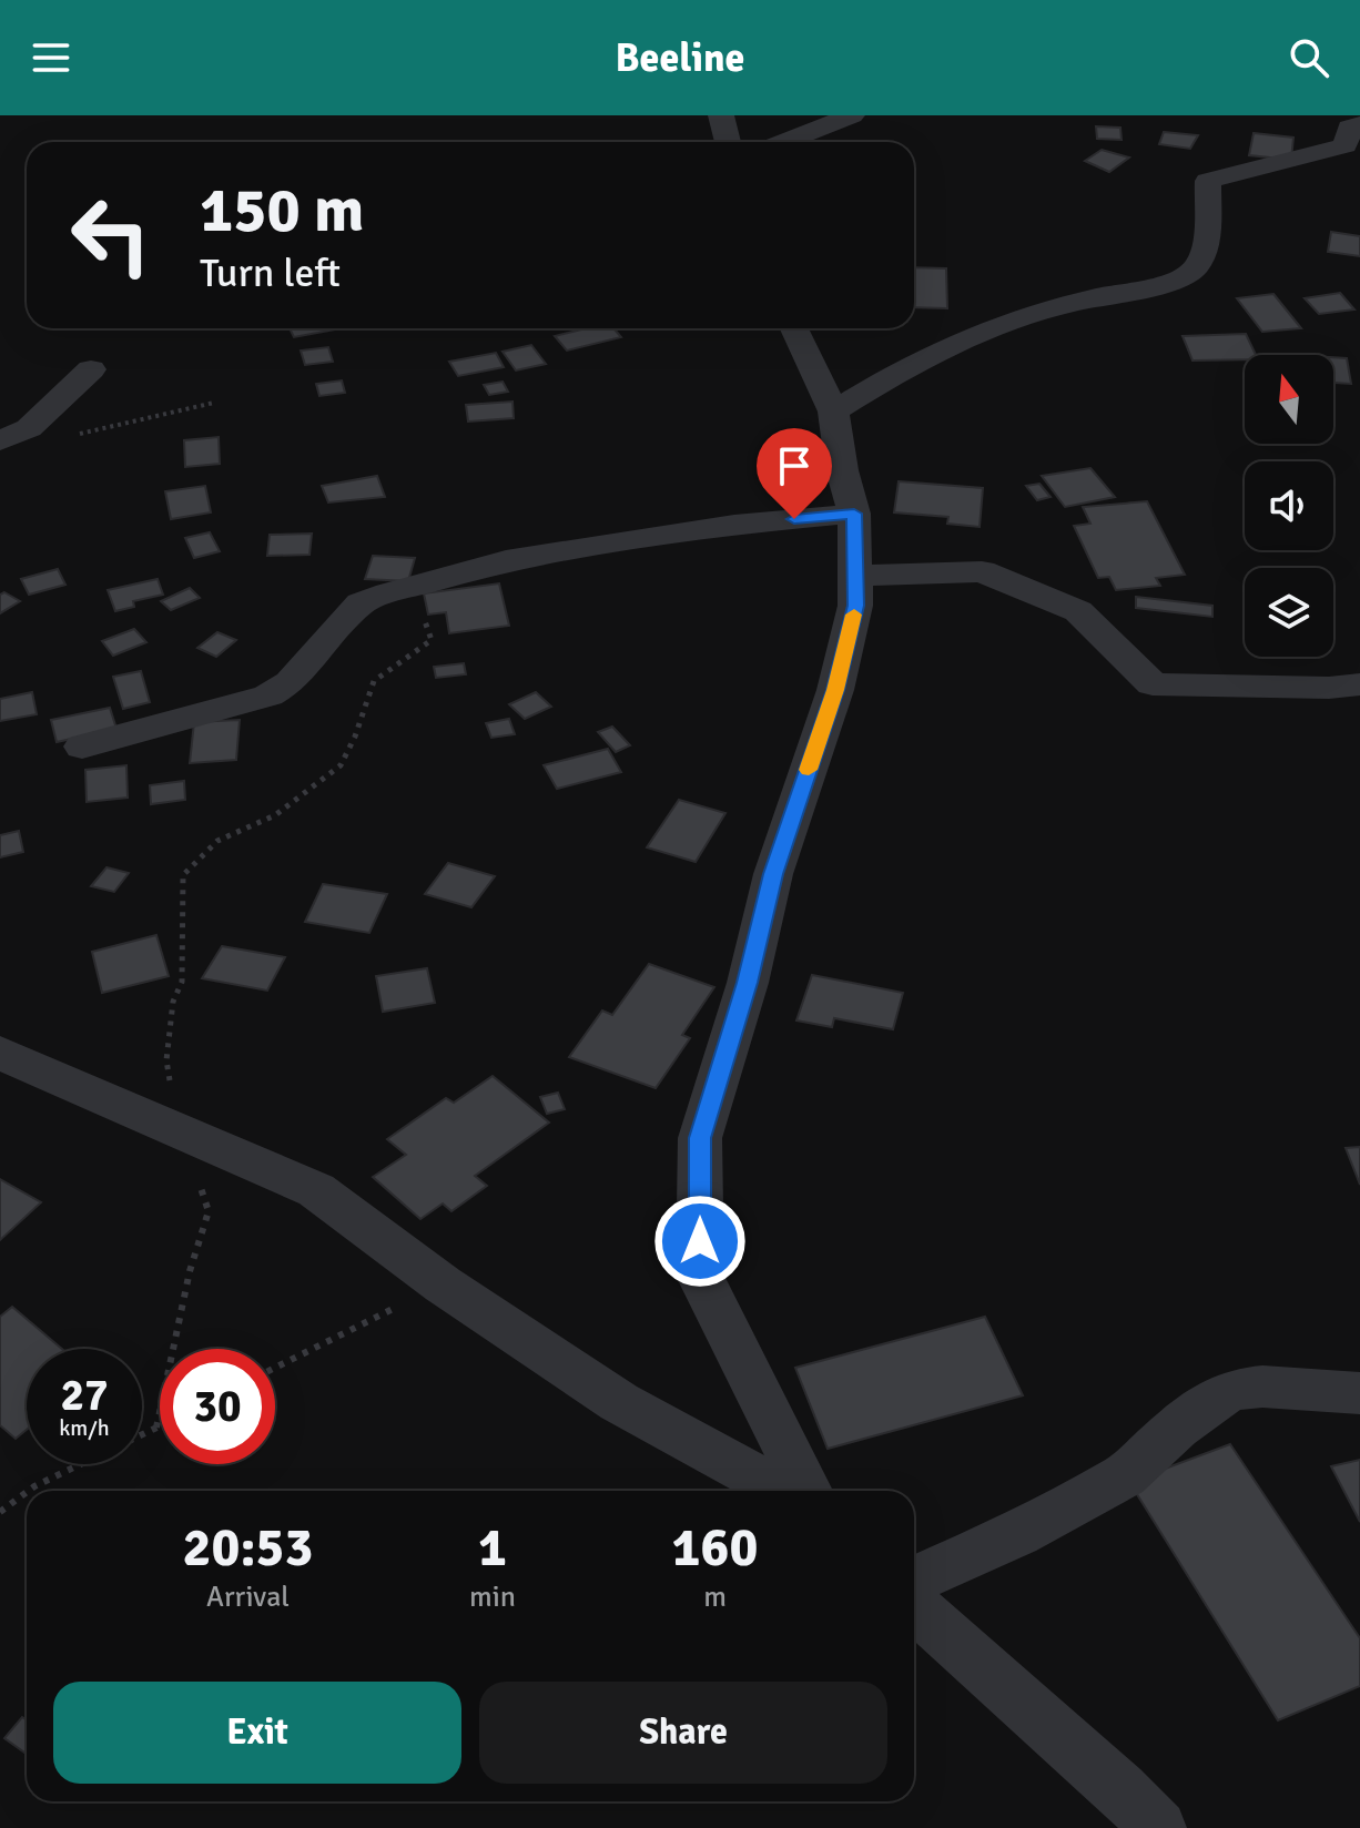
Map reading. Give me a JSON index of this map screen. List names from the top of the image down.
{
  "north": "top",
  "page": {
    "header": "Beeline",
    "turn": ["150 m", "Turn left"],
    "speed": "27 km/h",
    "limit": "30",
    "eta": [
      "20:53",
      "Arrival",
      "1",
      "min",
      "160",
      "m"
    ],
    "buttons": ["Exit", "Share"]
  }
}
